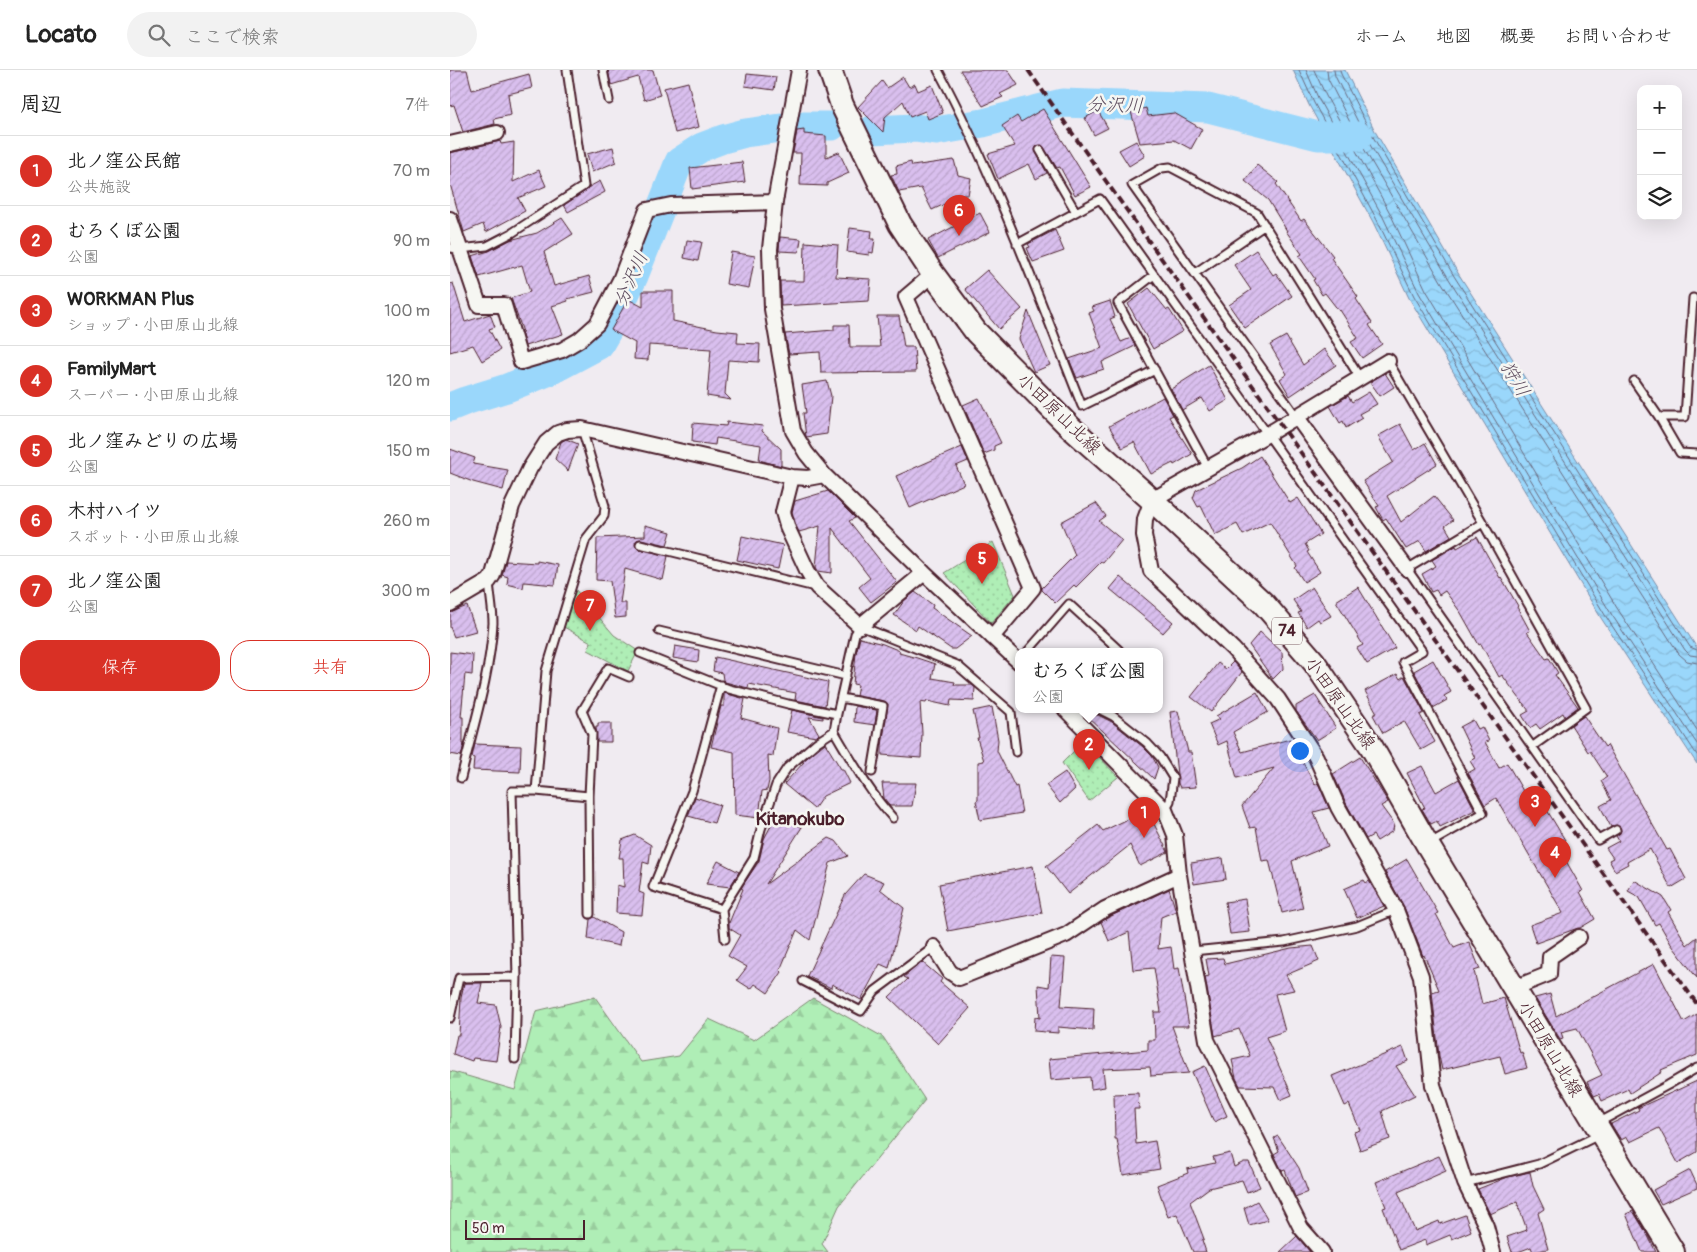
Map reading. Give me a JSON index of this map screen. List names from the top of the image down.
{
  "streets": {
    "main road": ["小田原山北線", "74"]
  },
  "districts": ["Kitanokubo"],
  "water": ["分沢川", "狩川"],
  "scale_bar": "50 m",
  "page": {
    "header": "Locato",
    "search": "ここで検索",
    "nav": [
      "ホーム",
      "地図",
      "概要",
      "お問い合わせ"
    ],
    "heading": ["周辺", "7件"],
    "map_buttons": ["+", "−"],
    "list": [
      {
        "mark": "1",
        "name": "北ノ窪公民館",
        "note": "公共施設",
        "value": "70 m"
      },
      {
        "mark": "2",
        "name": "むろくぼ公園",
        "note": "公園",
        "value": "90 m"
      },
      {
        "mark": "3",
        "name": "WORKMAN Plus",
        "note": "ショップ · 小田原山北線",
        "value": "100 m"
      },
      {
        "mark": "4",
        "name": "FamilyMart",
        "note": "スーパー · 小田原山北線",
        "value": "120 m"
      },
      {
        "mark": "5",
        "name": "北ノ窪みどりの広場",
        "note": "公園",
        "value": "150 m"
      },
      {
        "mark": "6",
        "name": "木村ハイツ",
        "note": "スポット · 小田原山北線",
        "value": "260 m"
      },
      {
        "mark": "7",
        "name": "北ノ窪公園",
        "note": "公園",
        "value": "300 m"
      }
    ],
    "pins": [
      "6",
      "5",
      "7",
      "2",
      "3",
      "1",
      "4"
    ],
    "buttons": ["保存", "共有"],
    "popup": ["むろくぼ公園", "公園"],
    "scale": "50 m"
  }
}
